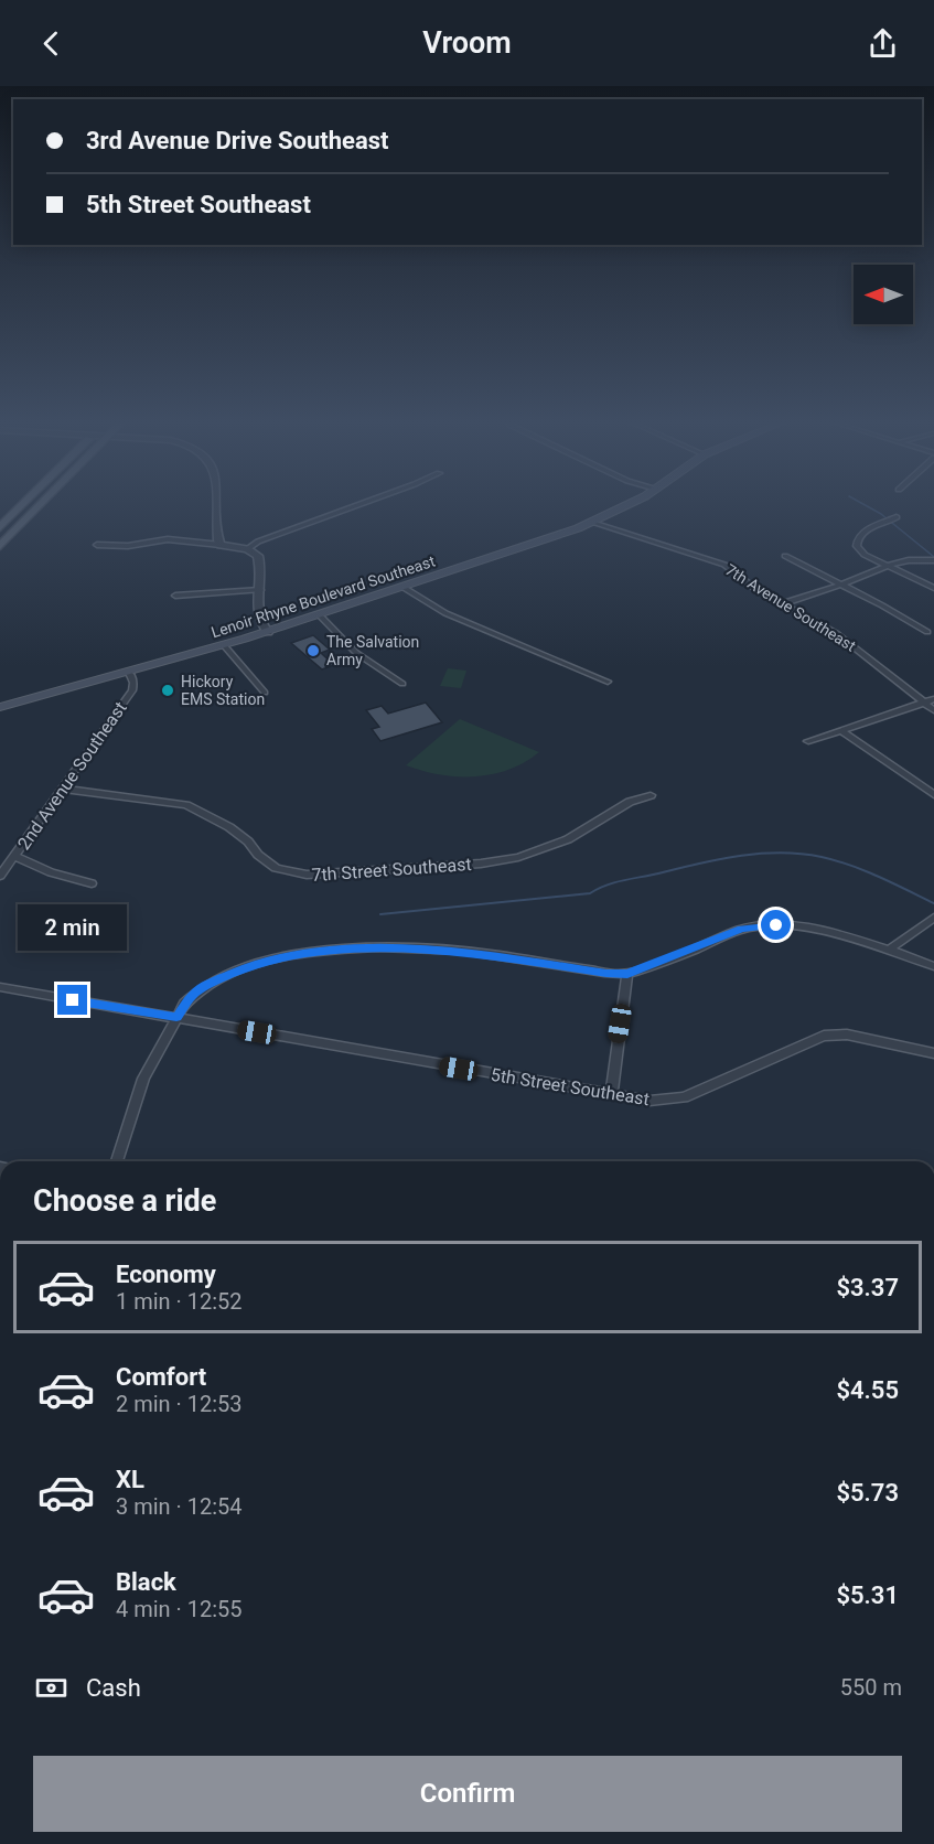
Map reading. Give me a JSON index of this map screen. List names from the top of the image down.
{
  "streets": {
    "main road": ["Lenoir Rhyne Boulevard Southeast"],
    "street": [
      "7th Avenue Southeast",
      "2nd Avenue Southeast",
      "7th Street Southeast",
      "5th Street Southeast"
    ]
  },
  "crossings": [
    ["Lenoir Rhyne Boulevard Southeast", "7th Avenue Southeast"],
    ["Lenoir Rhyne Boulevard Southeast", "2nd Avenue Southeast"],
    ["2nd Avenue Southeast", "7th Street Southeast"]
  ],
  "places": ["The Salvation Army", "Hickory EMS Station"],
  "north": "left",
  "page": {
    "header": "Vroom",
    "banner": ["3rd Avenue Drive Southeast", "5th Street Southeast"],
    "bubble": "2 min",
    "heading": "Choose a ride",
    "list": [
      {
        "name": "Economy",
        "note": "1 min · 12:52",
        "value": "$3.37"
      },
      {
        "name": "Comfort",
        "note": "2 min · 12:53",
        "value": "$4.55"
      },
      {
        "name": "XL",
        "note": "3 min · 12:54",
        "value": "$5.73"
      },
      {
        "name": "Black",
        "note": "4 min · 12:55",
        "value": "$5.31"
      }
    ],
    "pay": ["Cash", "550 m"],
    "buttons": "Confirm"
  }
}
